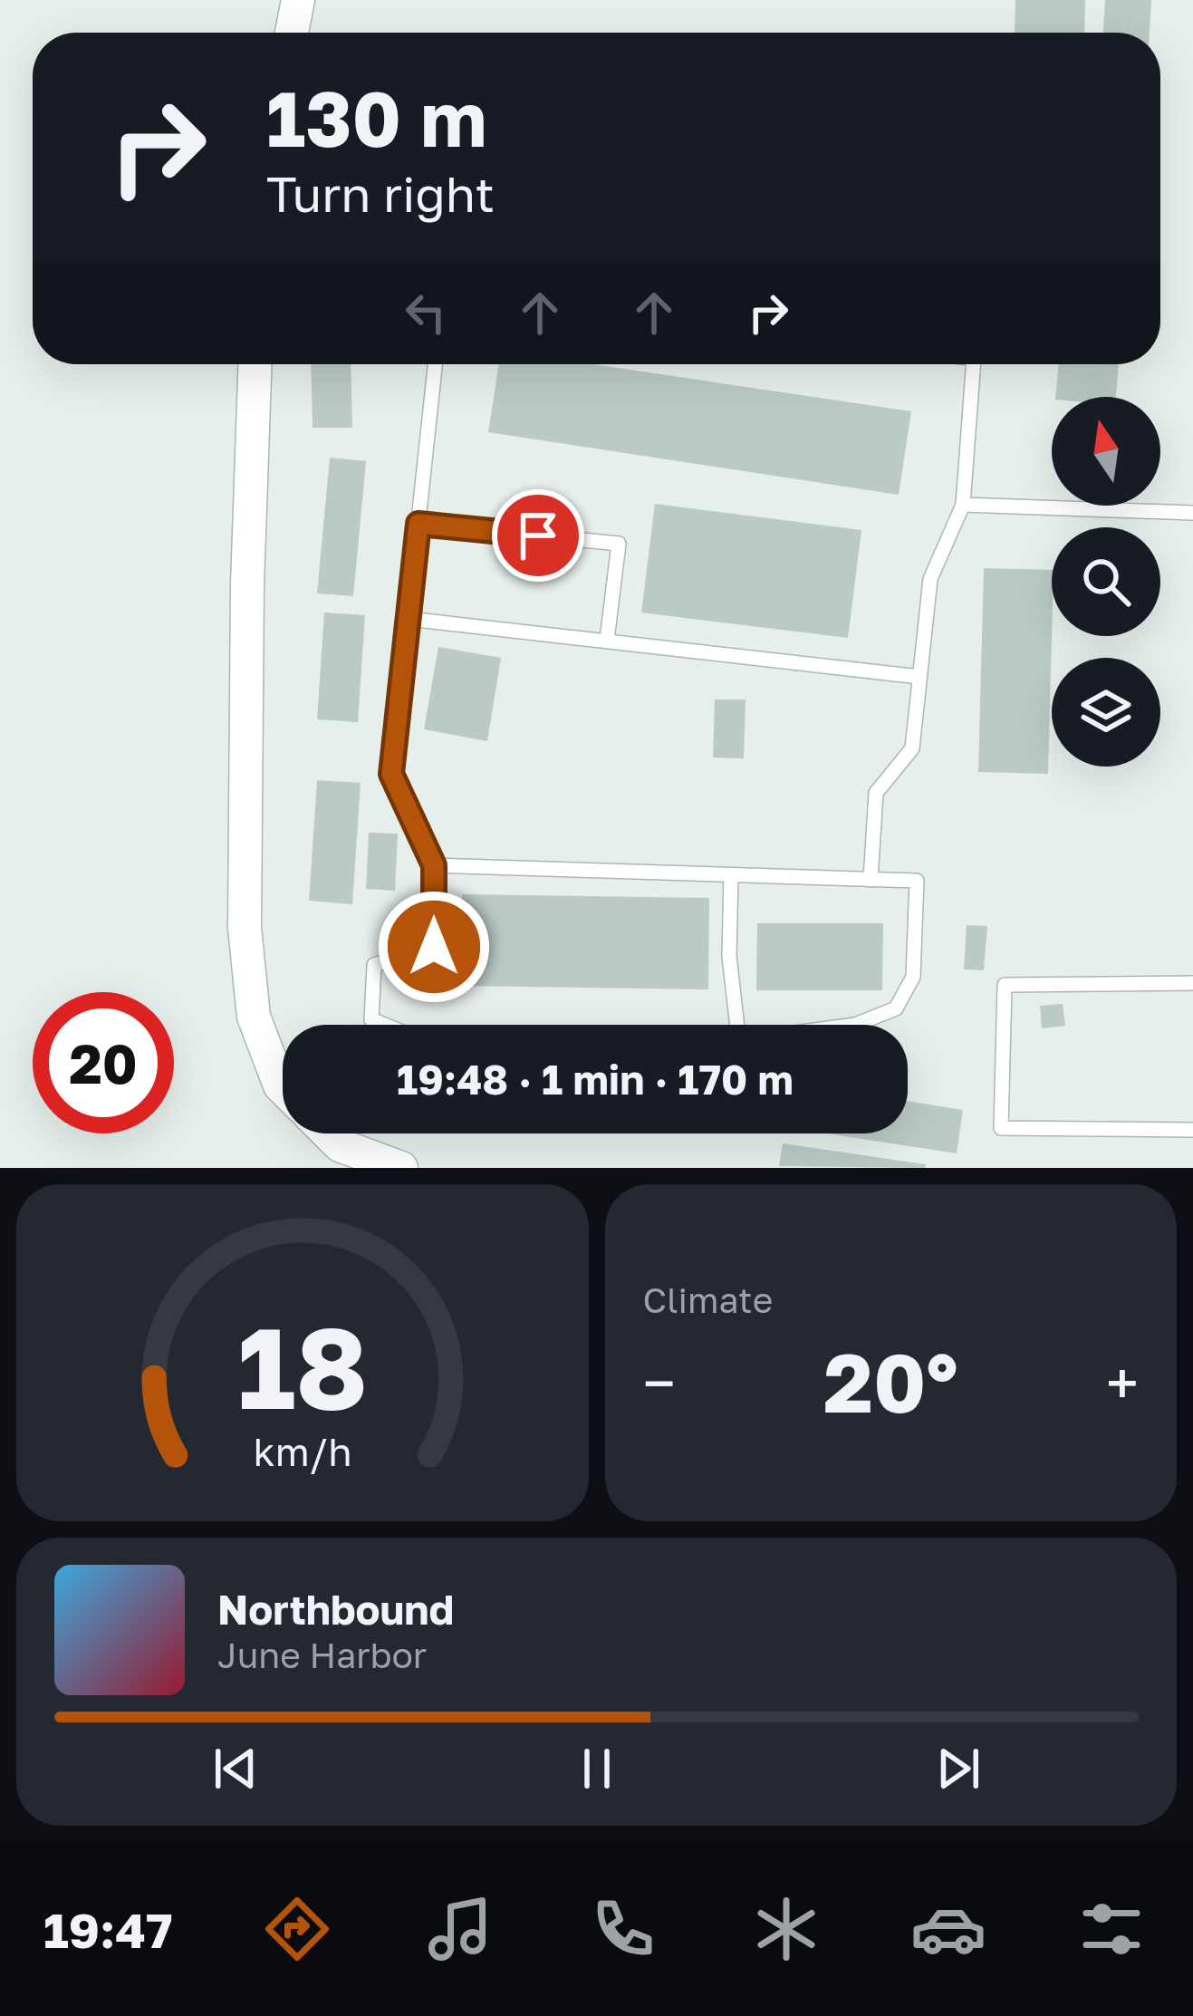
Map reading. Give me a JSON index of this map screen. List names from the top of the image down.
{
  "north": "top",
  "page": {
    "turn": ["130 m", "Turn right"],
    "limit": "20",
    "trip": "19:48 · 1 min · 170 m",
    "tile": "Climate",
    "heat": ["−", "20°", "+"],
    "song": ["Northbound", "June Harbor"],
    "tabs": "19:47",
    "gauge": ["18", "km/h"]
  }
}
